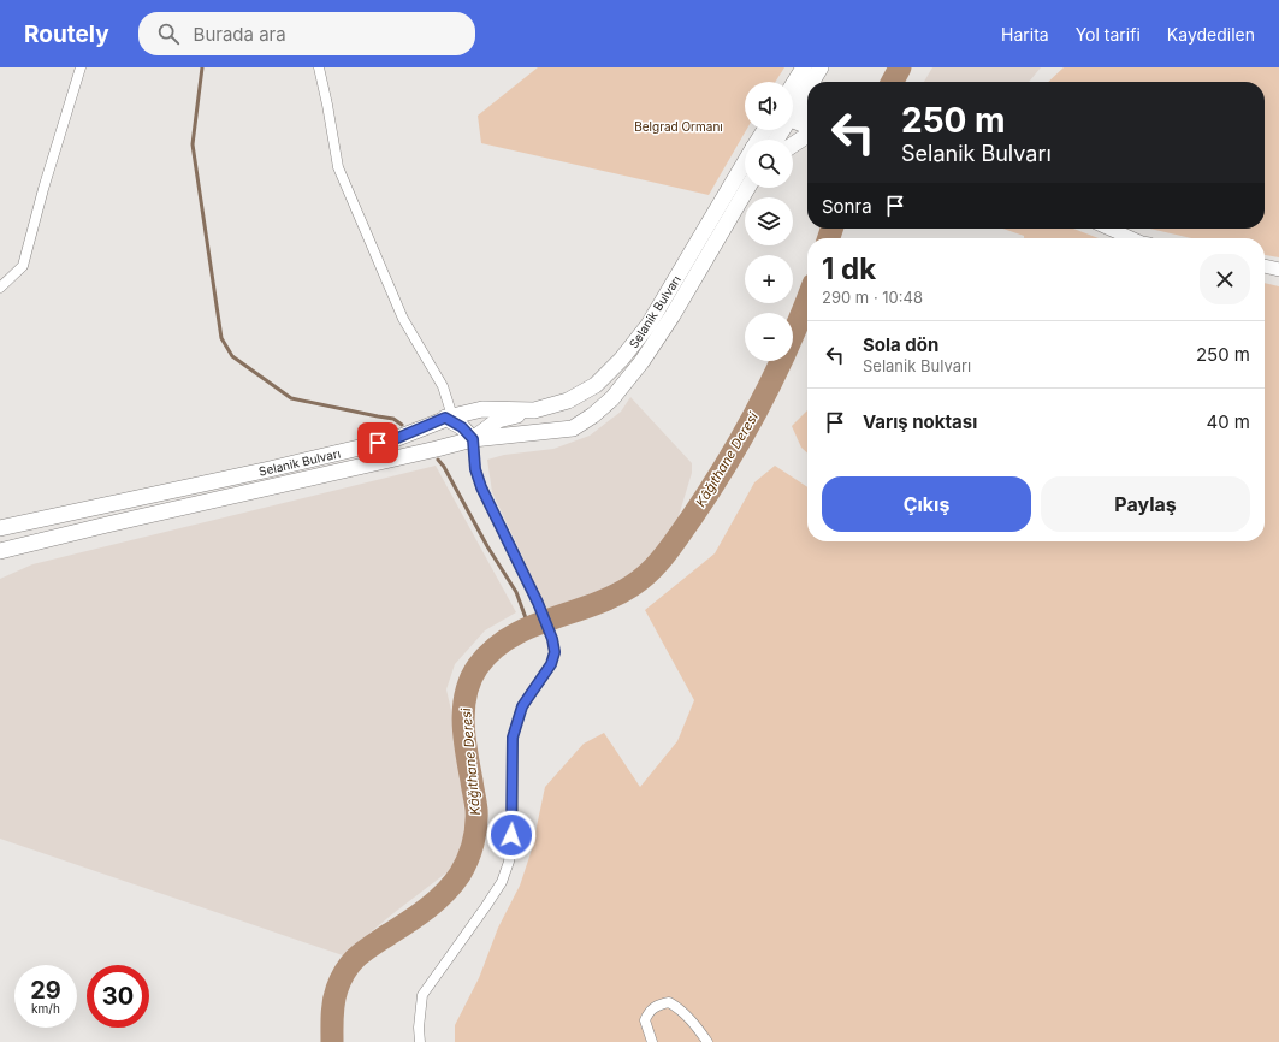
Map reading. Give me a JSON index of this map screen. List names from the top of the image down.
{
  "streets": {
    "main road": ["Selanik Bulvarı"]
  },
  "water": ["Kâğıthane Deresi"],
  "parks": ["Belgrad Ormanı"],
  "page": {
    "header": "Routely",
    "search": "Burada ara",
    "nav": ["Harita", "Yol tarifi", "Kaydedilen"],
    "map_buttons": ["+", "−"],
    "turn": ["250 m", "Selanik Bulvarı"],
    "then": "Sonra",
    "heading": ["1 dk", "290 m · 10:48"],
    "list": [
      {
        "name": "Sola dön",
        "note": "Selanik Bulvarı",
        "value": "250 m"
      },
      {
        "name": "Varış noktası",
        "value": "40 m"
      }
    ],
    "buttons": ["Çıkış", "Paylaş"],
    "speed": "29 km/h",
    "limit": "30"
  }
}
